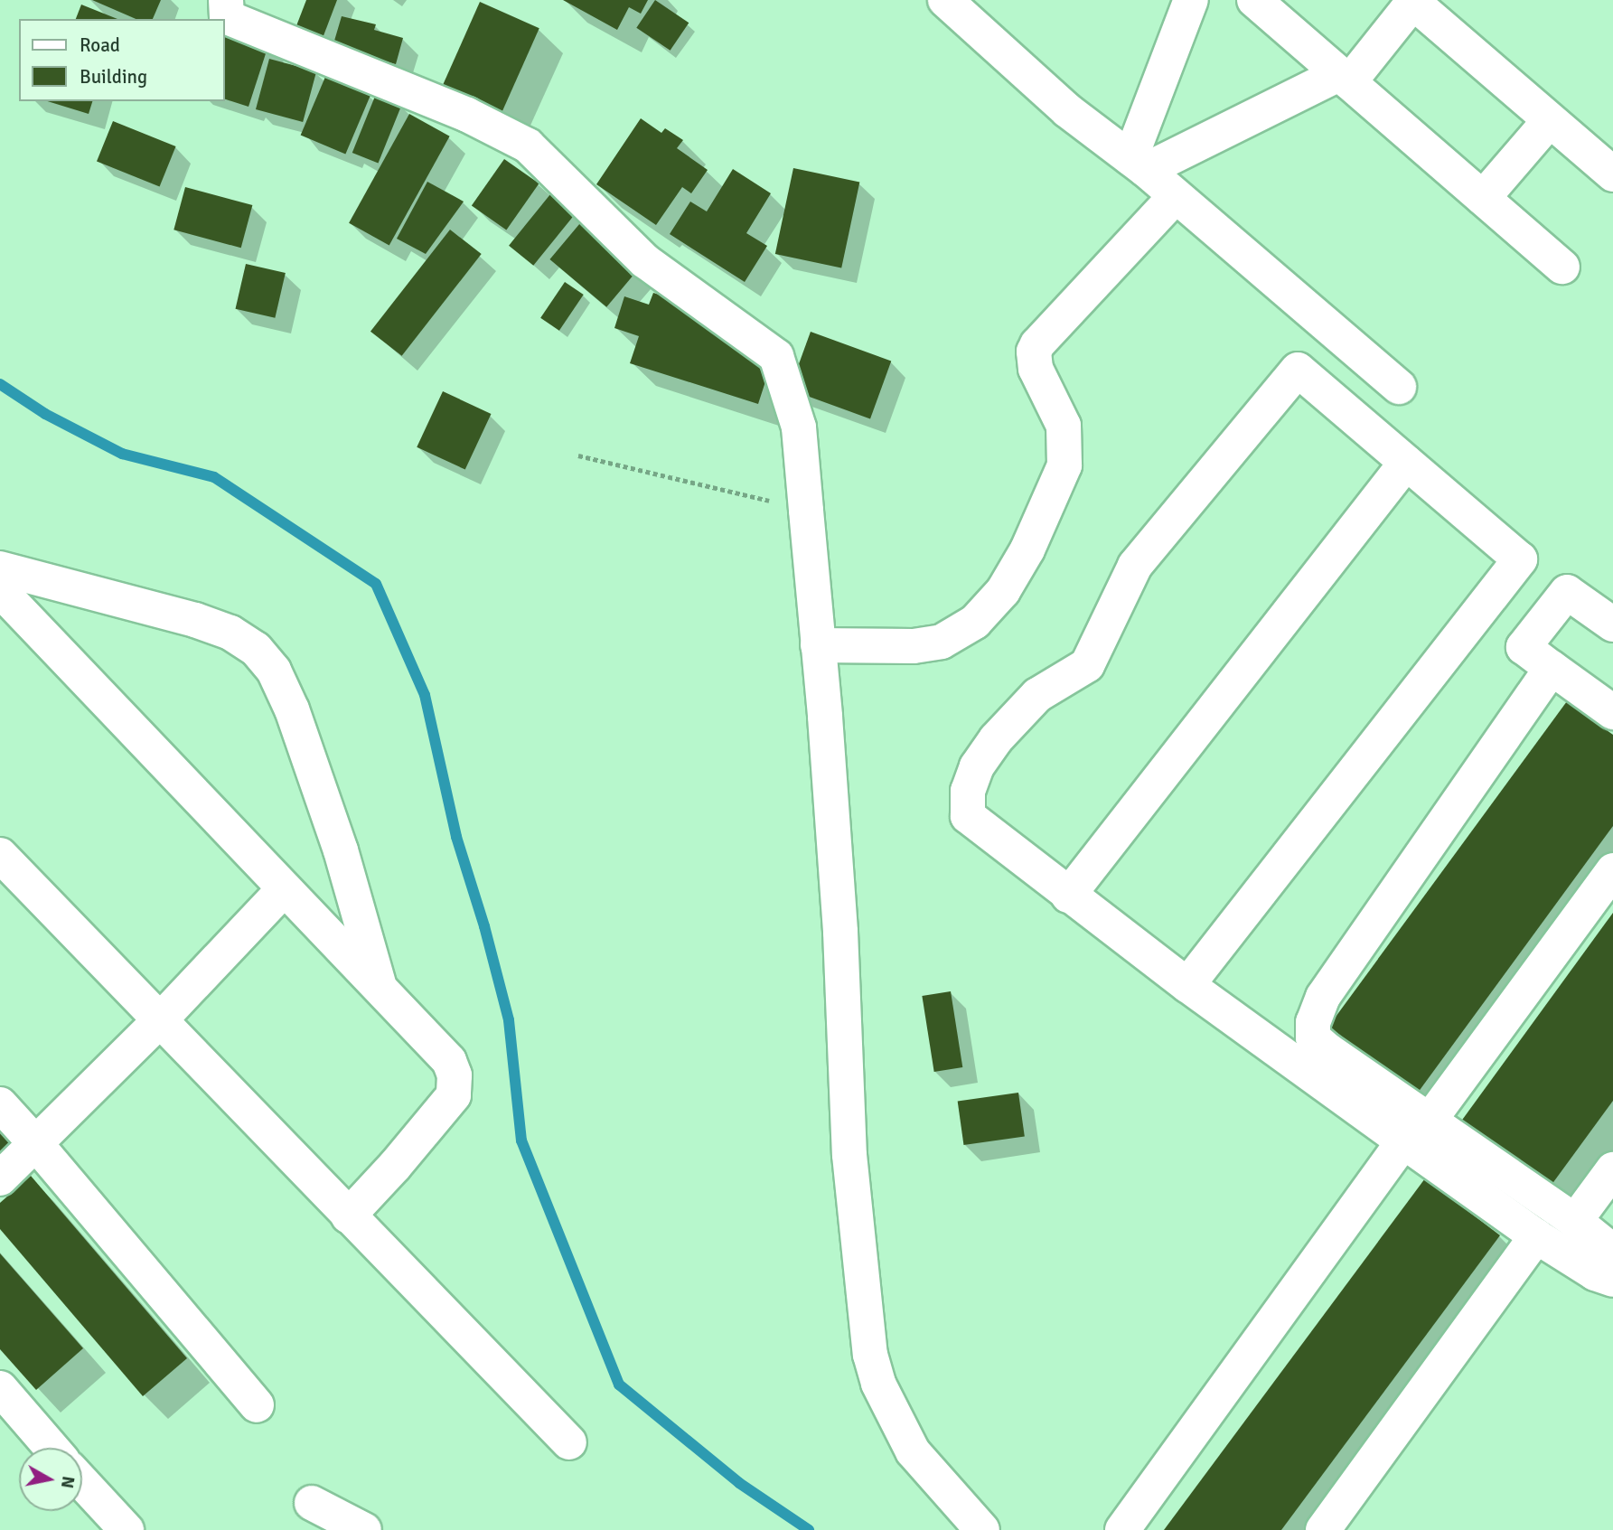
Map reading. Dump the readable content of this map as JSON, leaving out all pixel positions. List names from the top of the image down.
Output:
{
  "legend": ["Road", "Building"],
  "north": "right"
}
